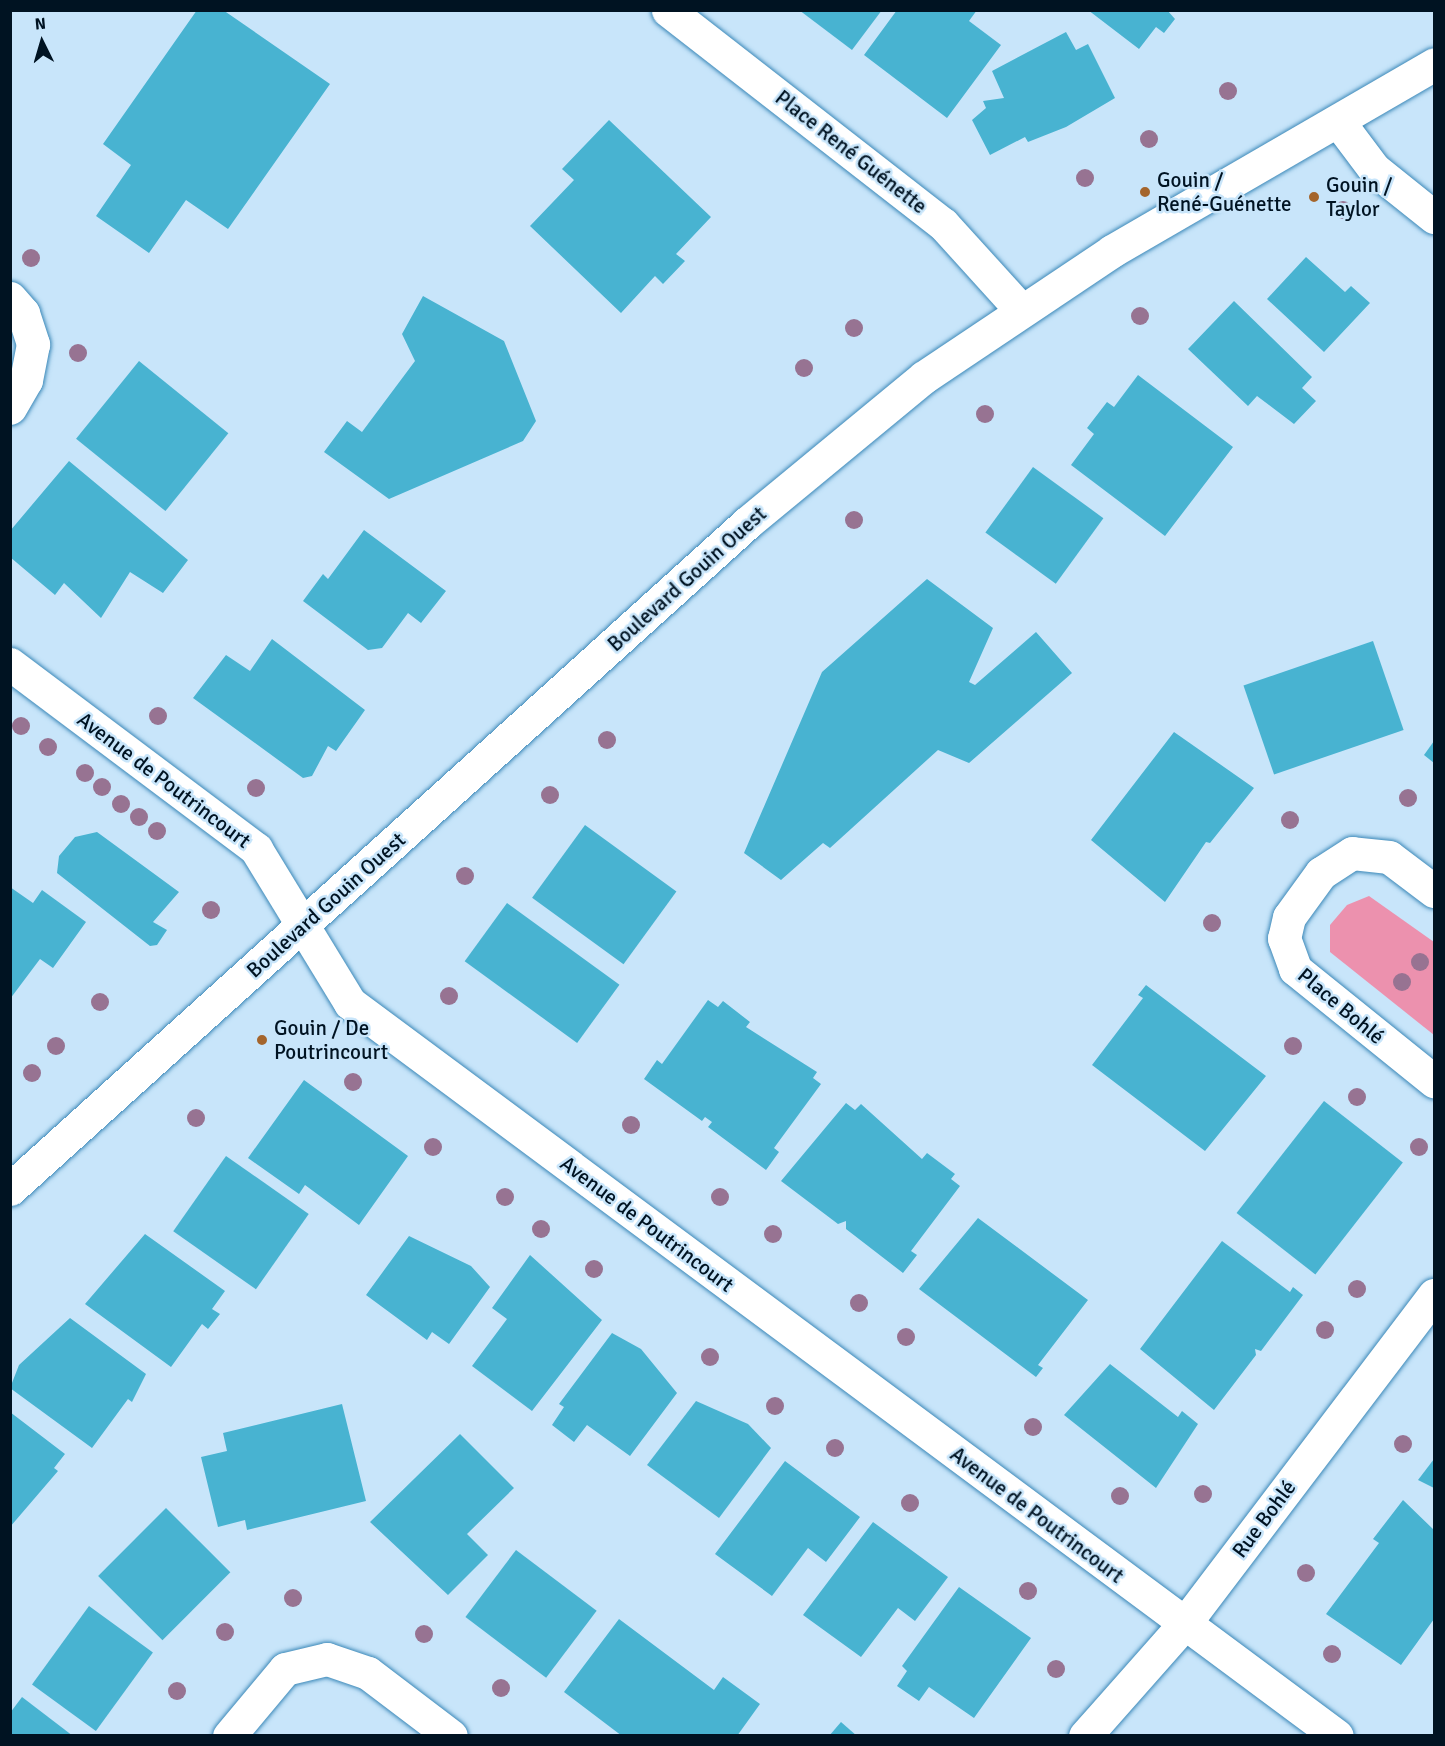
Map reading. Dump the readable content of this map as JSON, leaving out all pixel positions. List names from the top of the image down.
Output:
{
  "streets": {
    "street": [
      "Place René Guénette",
      "Boulevard Gouin Ouest",
      "Avenue de Poutrincourt",
      "Place Bohlé",
      "Rue Bohlé"
    ]
  },
  "crossings": [
    ["Place René Guénette", "Boulevard Gouin Ouest"],
    ["Boulevard Gouin Ouest", "Avenue de Poutrincourt"],
    ["Avenue de Poutrincourt", "Rue Bohlé"]
  ],
  "places": ["Gouin / René-Guénette", "Gouin / Taylor", "Gouin / De Poutrincourt"],
  "north": "top"
}
